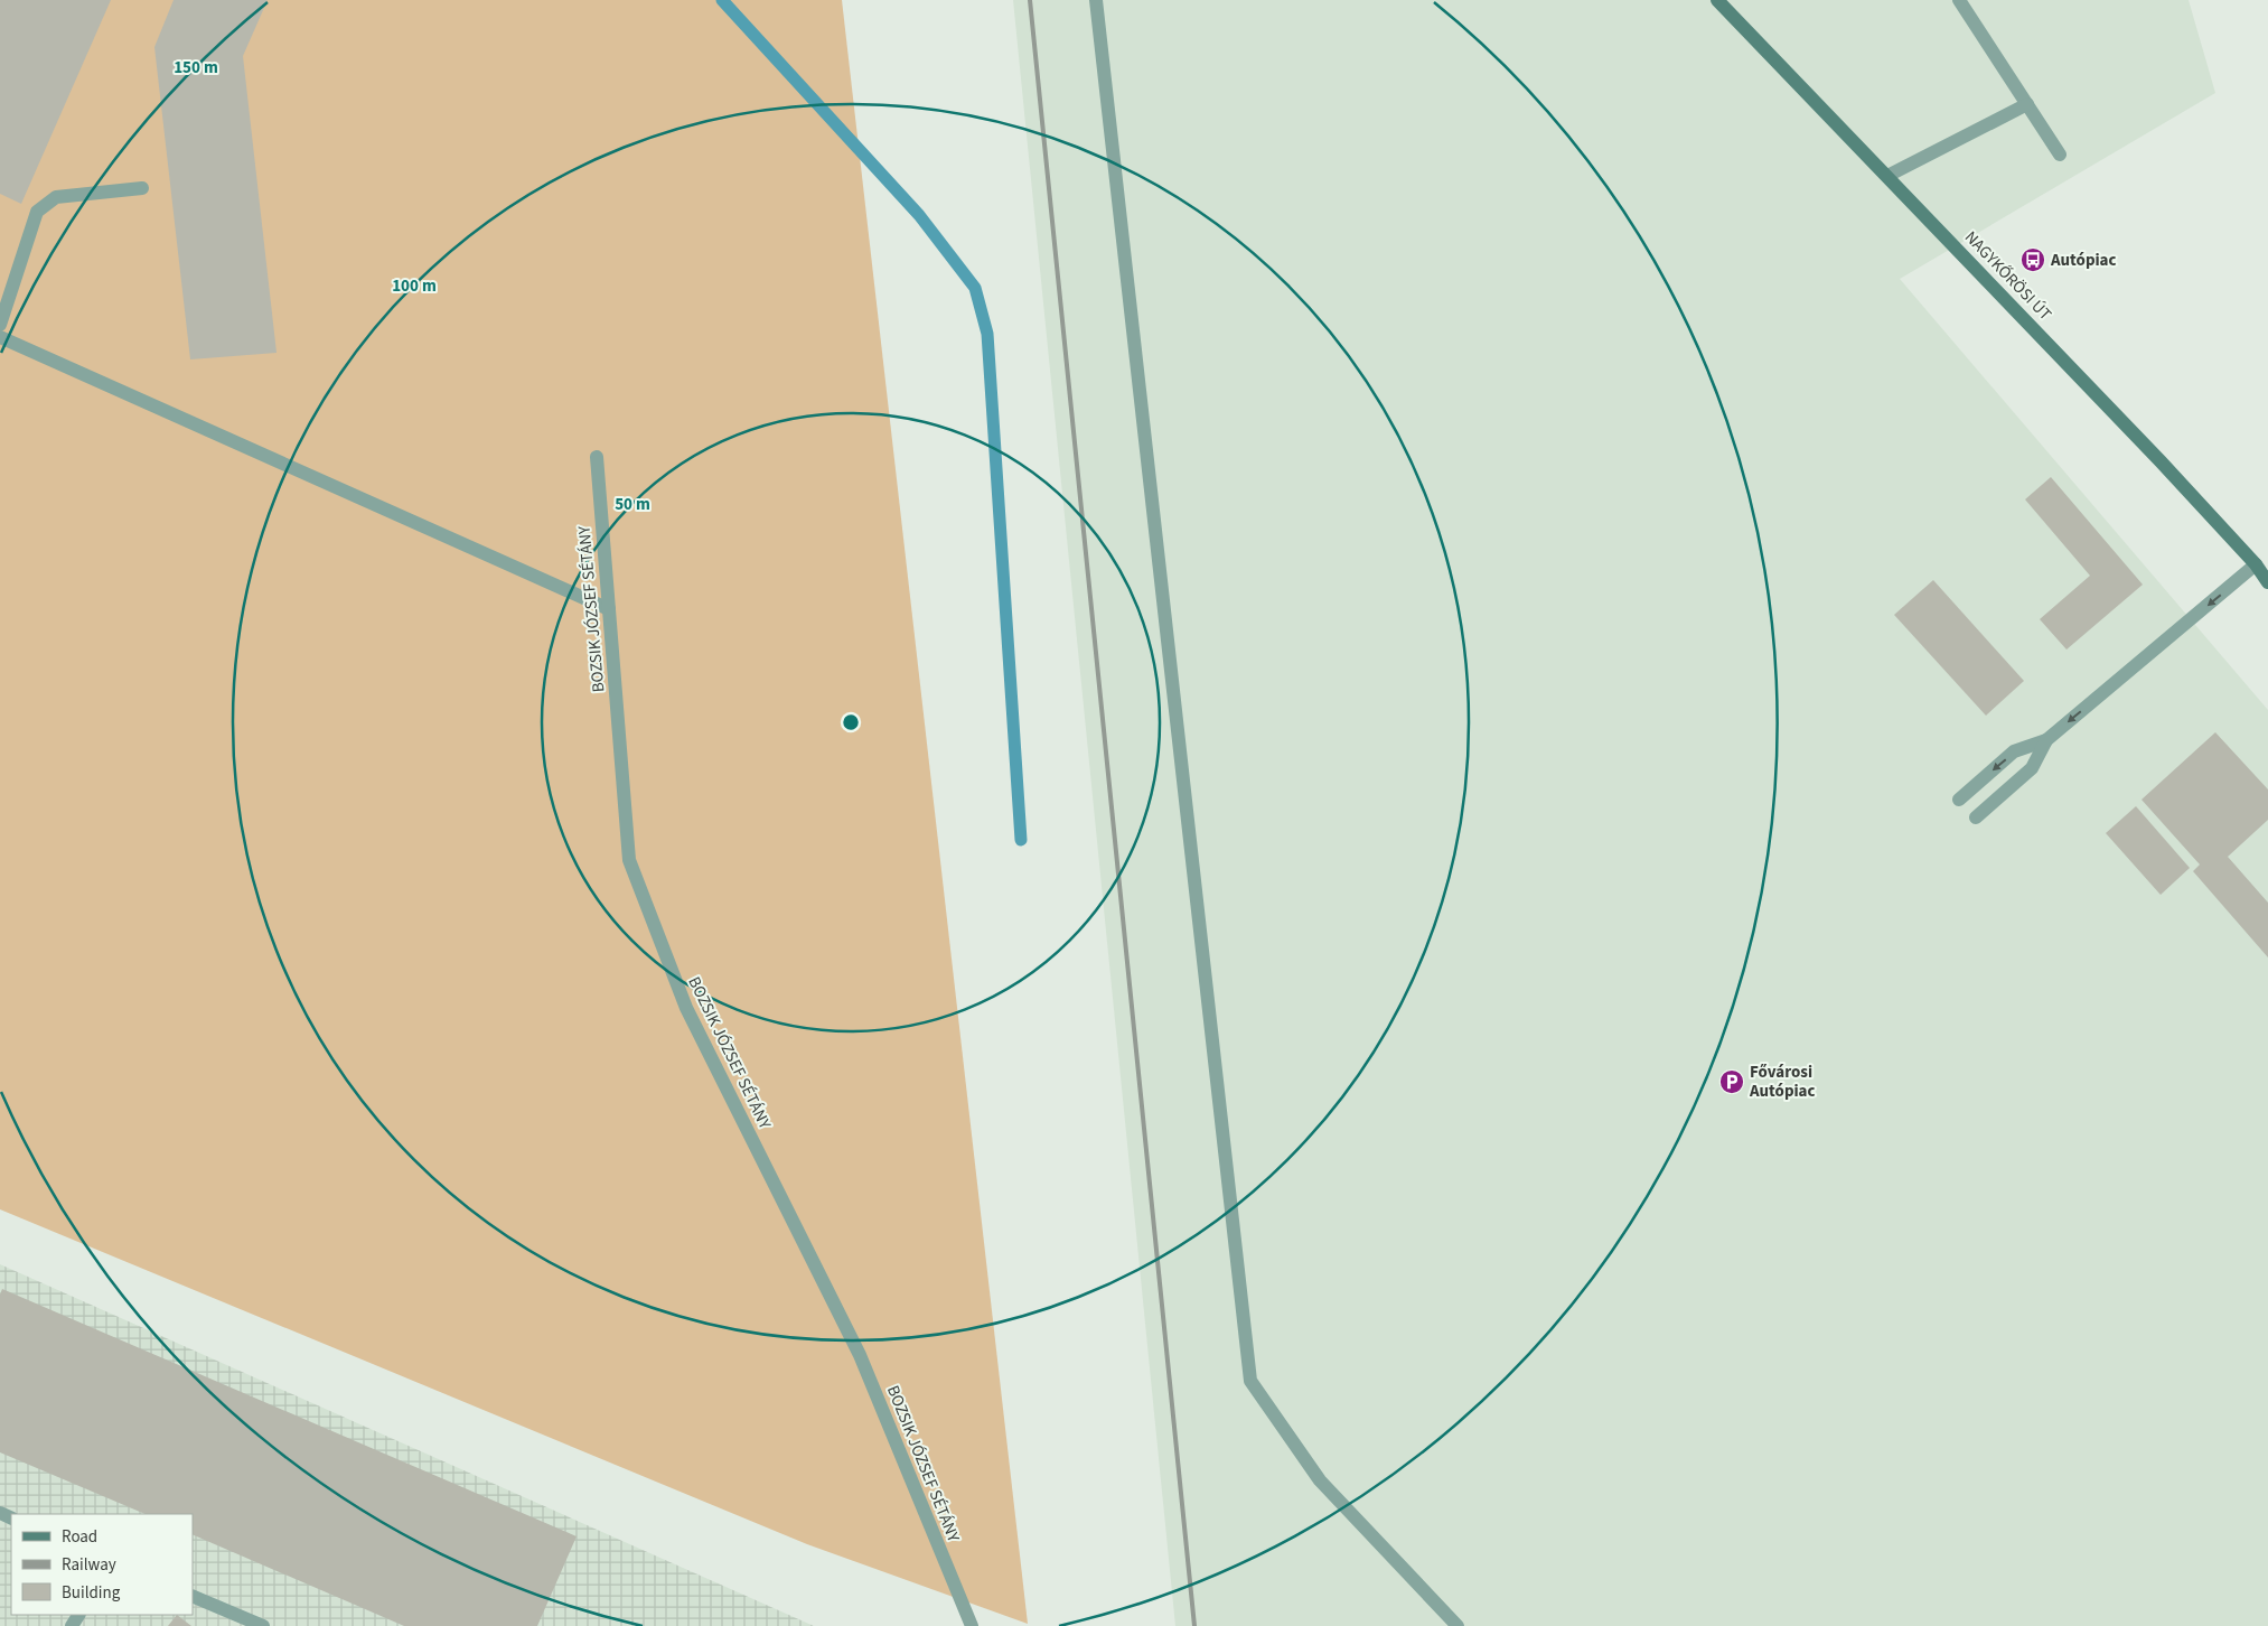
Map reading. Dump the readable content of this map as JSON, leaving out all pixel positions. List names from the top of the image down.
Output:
{
  "streets": {
    "main road": ["NAGYKŐRÖSI ÚT"],
    "lane": ["BOZSIK JÓZSEF SÉTÁNY"]
  },
  "places": {
    "bus stop": ["Autópiac"],
    "parking": ["Fővárosi Autópiac"]
  },
  "legend": ["Road", "Railway", "Building"],
  "rings": ["150 m", "100 m", "50 m"]
}
